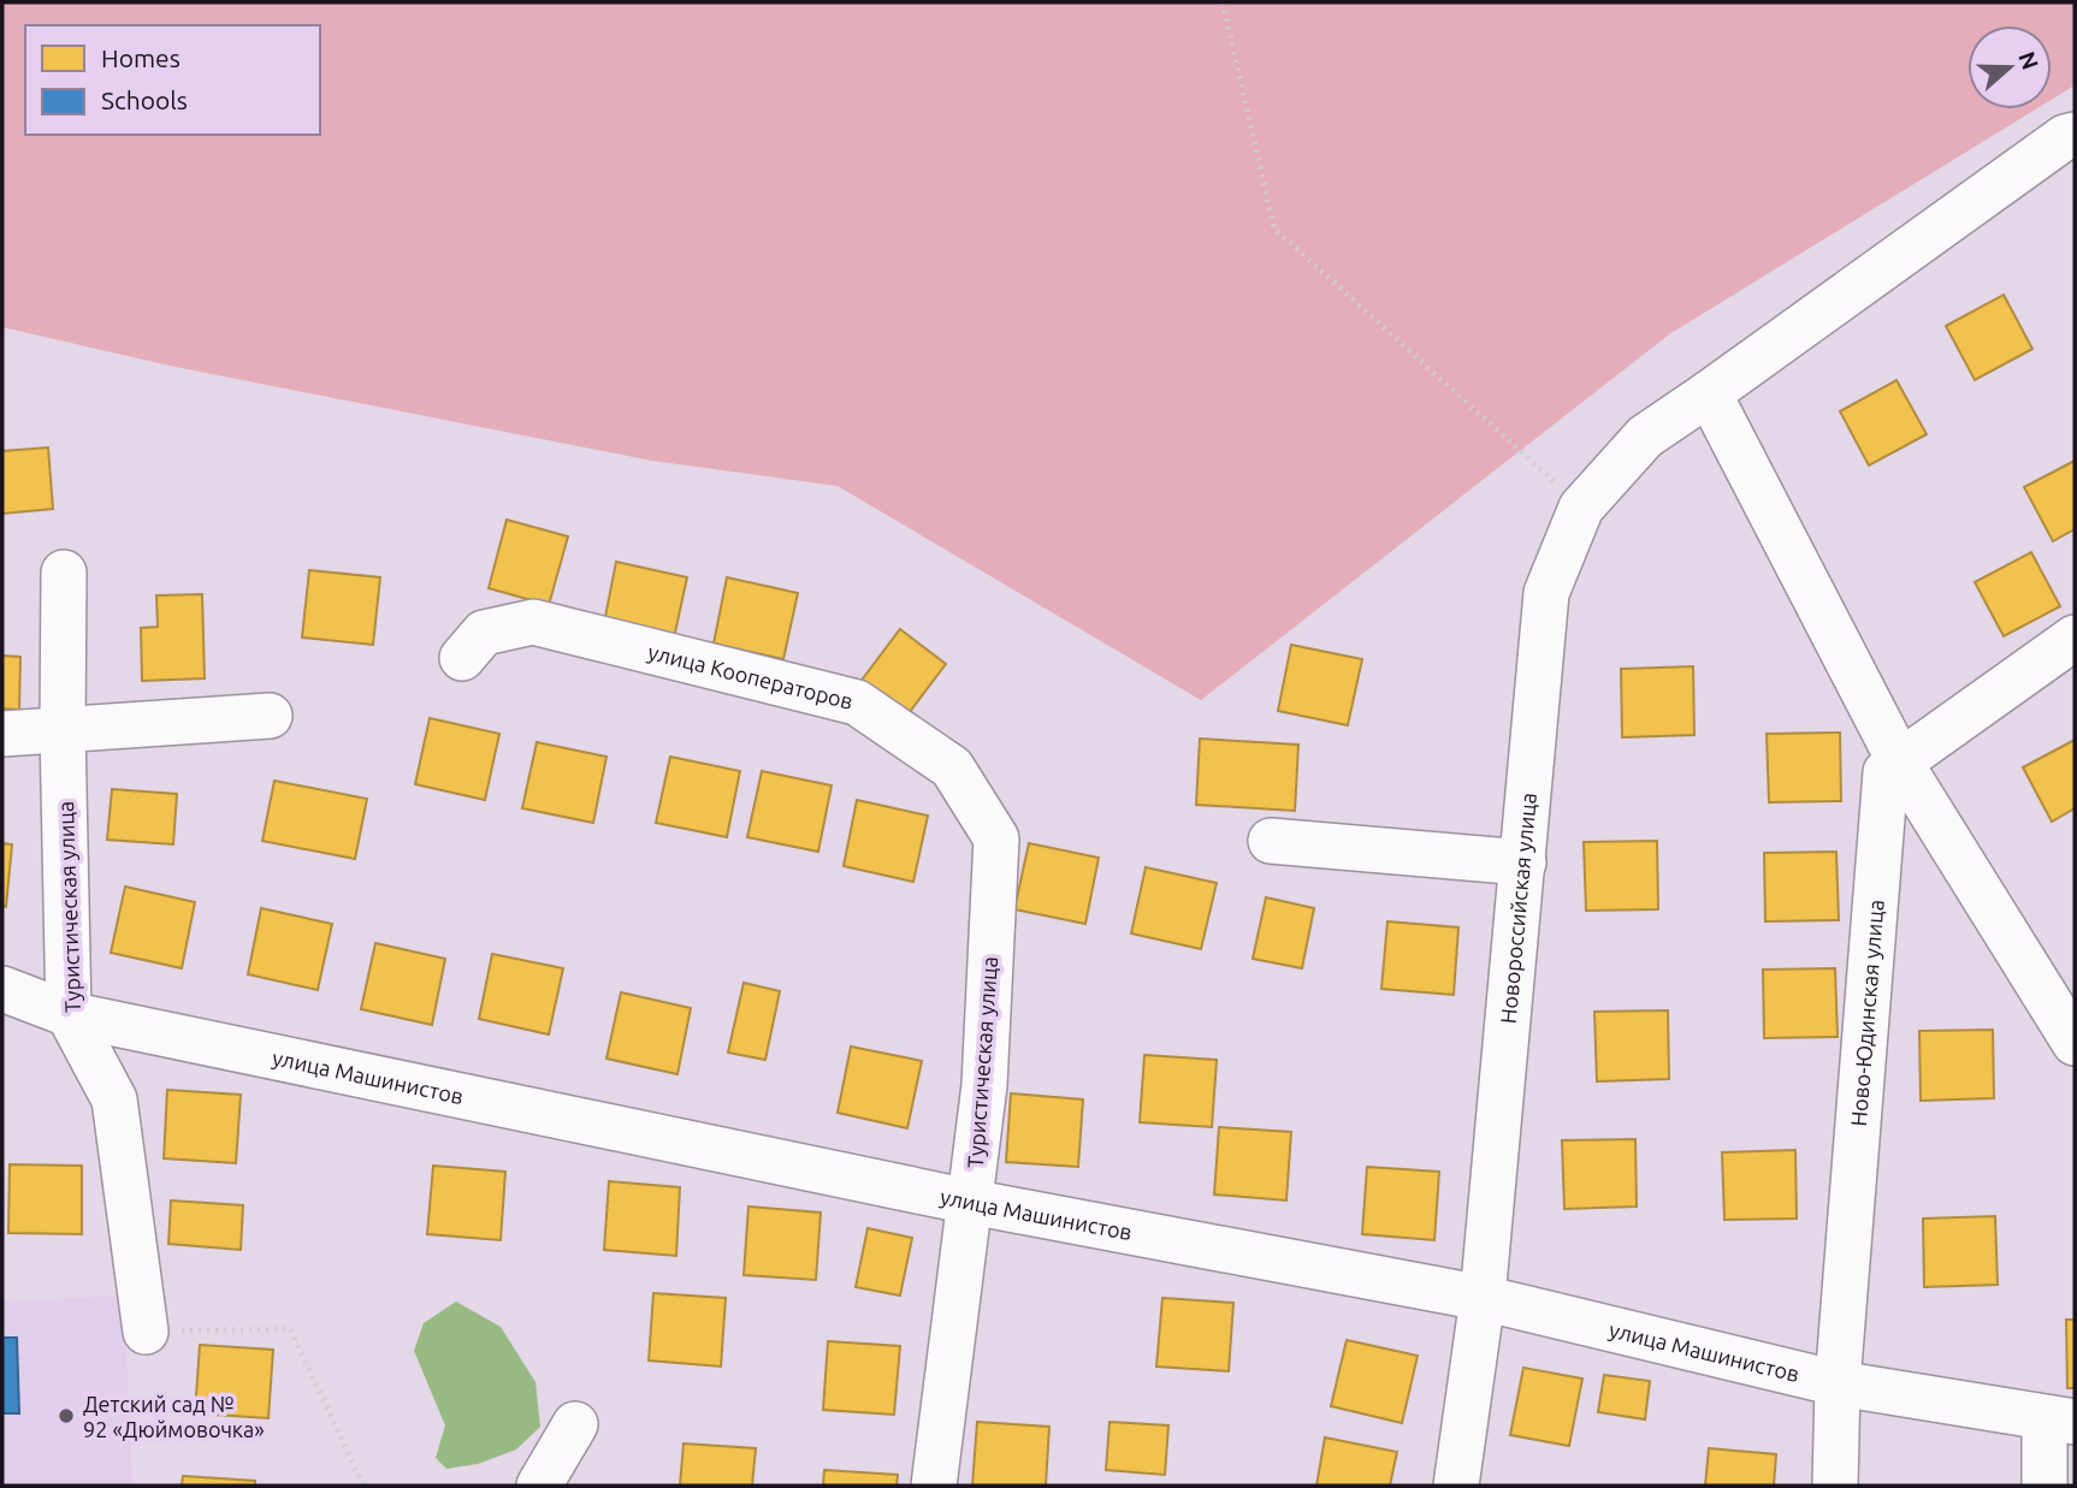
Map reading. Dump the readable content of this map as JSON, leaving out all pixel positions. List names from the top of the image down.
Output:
{
  "streets": {
    "street": [
      "улица Кооператоров",
      "Туристическая улица",
      "Новороссийская улица",
      "Ново-Юдинская улица",
      "улица Машинистов"
    ]
  },
  "crossings": [
    ["улица Кооператоров", "Туристическая улица"],
    ["Туристическая улица", "улица Машинистов"],
    ["Новороссийская улица", "улица Машинистов"],
    ["Ново-Юдинская улица", "улица Машинистов"]
  ],
  "places": ["Детский сад № 92 «Дюймовочка»"],
  "legend": ["Homes", "Schools"],
  "north": "right"
}
